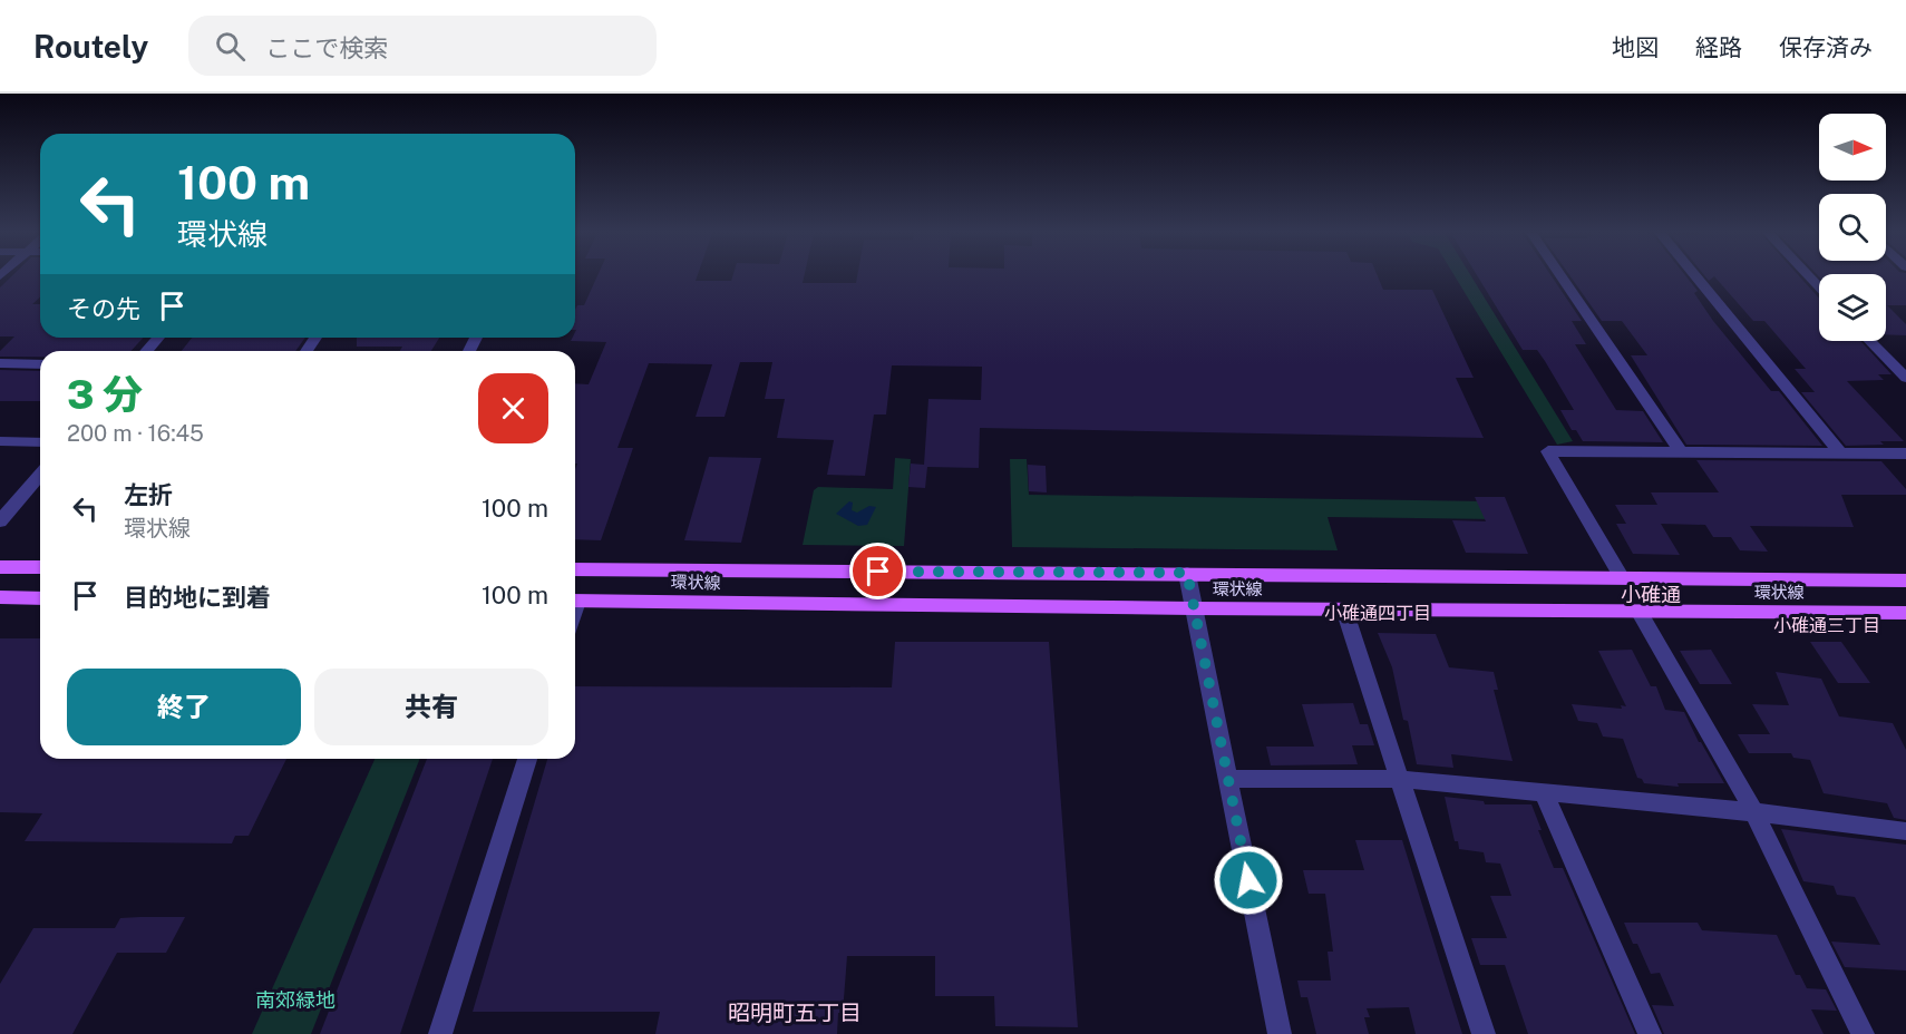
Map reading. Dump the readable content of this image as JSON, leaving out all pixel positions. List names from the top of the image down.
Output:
{
  "streets": {
    "main road": ["環状線"]
  },
  "districts": [
    "小碓通",
    "小碓通四丁目",
    "小碓通三丁目",
    "昭明町五丁目"
  ],
  "parks": ["南郊緑地"],
  "north": "right",
  "page": {
    "header": "Routely",
    "search": "ここで検索",
    "nav": ["地図", "経路", "保存済み"],
    "turn": ["100 m", "環状線"],
    "then": "その先",
    "heading": ["3 分", "200 m · 16:45"],
    "list": [
      {
        "name": "左折",
        "note": "環状線",
        "value": "100 m"
      },
      {
        "name": "目的地に到着",
        "value": "100 m"
      }
    ],
    "buttons": ["終了", "共有"]
  }
}
